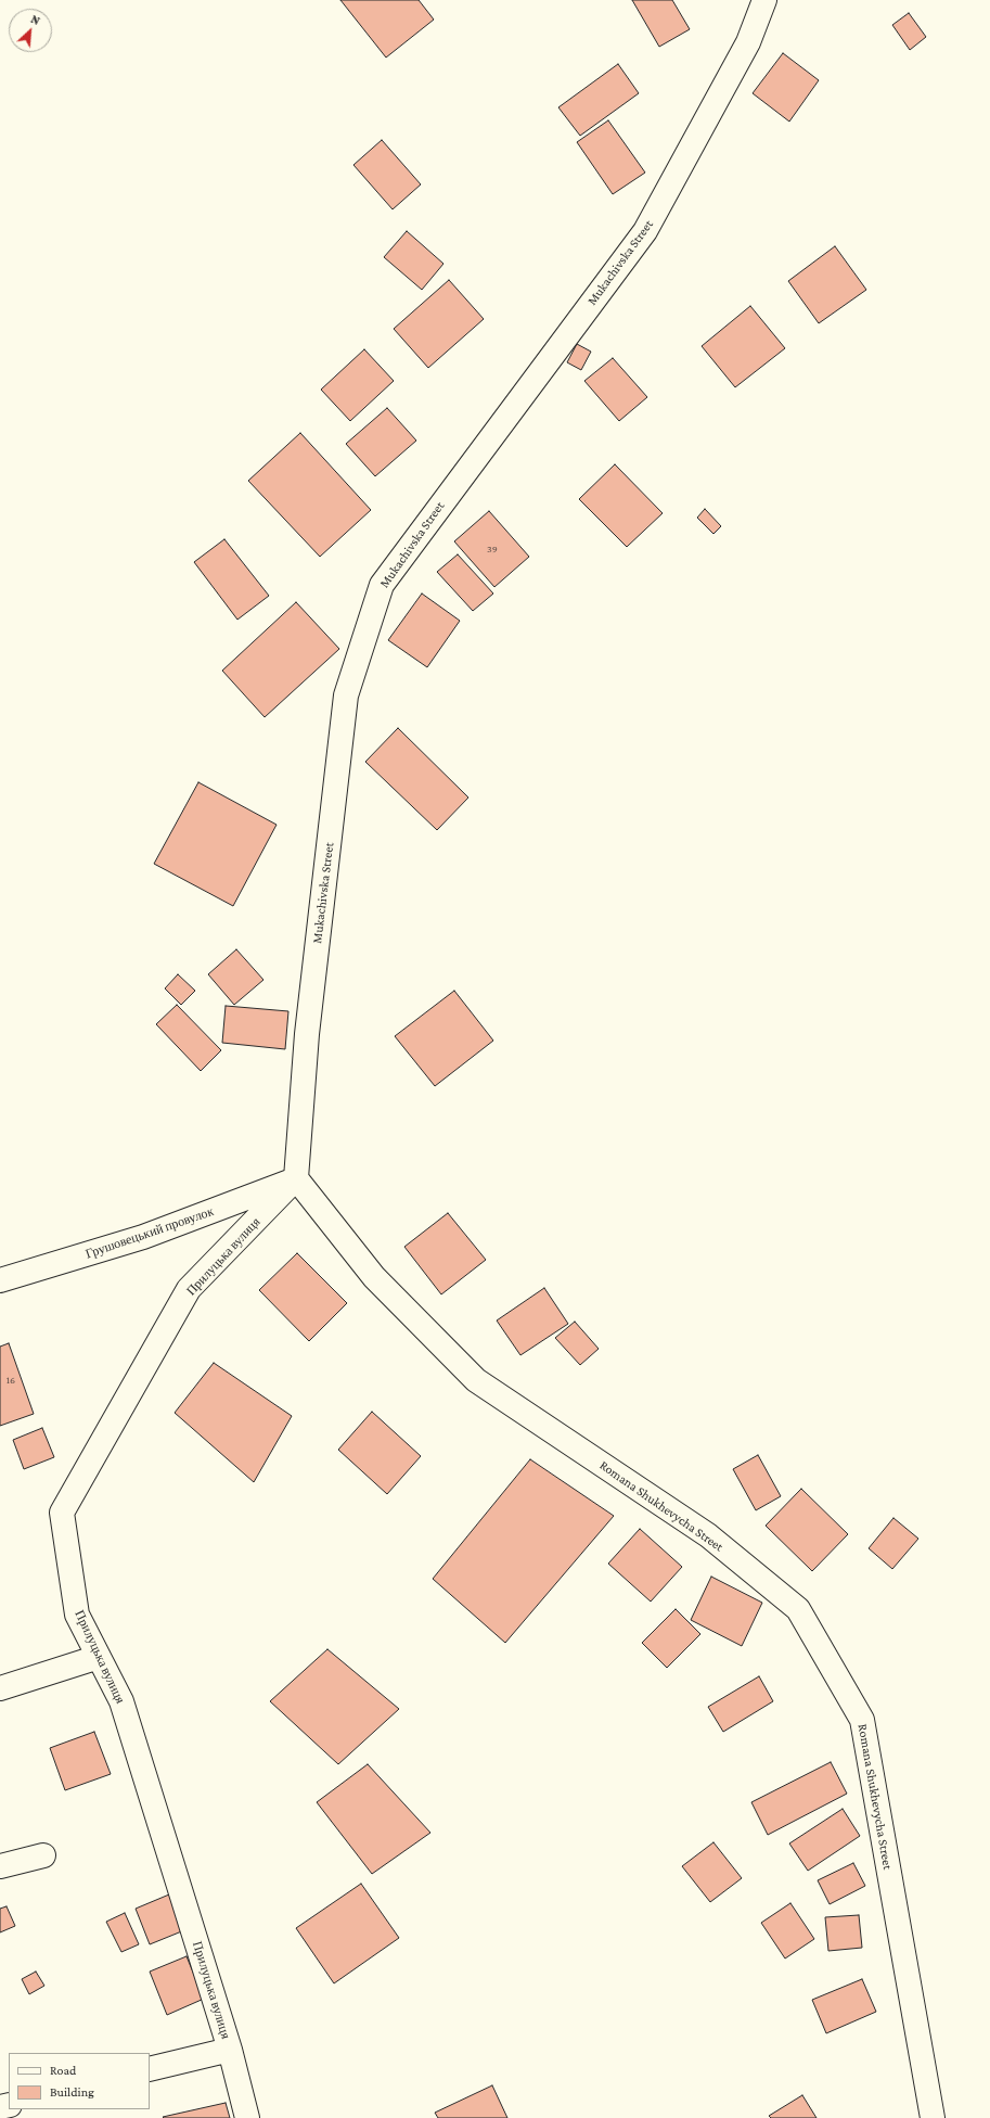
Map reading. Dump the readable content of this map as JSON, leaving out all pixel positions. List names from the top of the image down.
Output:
{
  "streets": {
    "street": [
      "Mukachivska Street",
      "Грушовецький провулок",
      "Прилуцька вулиця",
      "Romana Shukhevycha Street"
    ]
  },
  "crossings": [
    ["Mukachivska Street", "Грушовецький провулок"],
    ["Mukachivska Street", "Прилуцька вулиця"],
    ["Mukachivska Street", "Romana Shukhevycha Street"],
    ["Грушовецький провулок", "Прилуцька вулиця"],
    ["Грушовецький провулок", "Romana Shukhevycha Street"],
    ["Прилуцька вулиця", "Romana Shukhevycha Street"]
  ],
  "house_numbers": ["39", "16"],
  "legend": ["Road", "Building"],
  "north": "top right"
}
